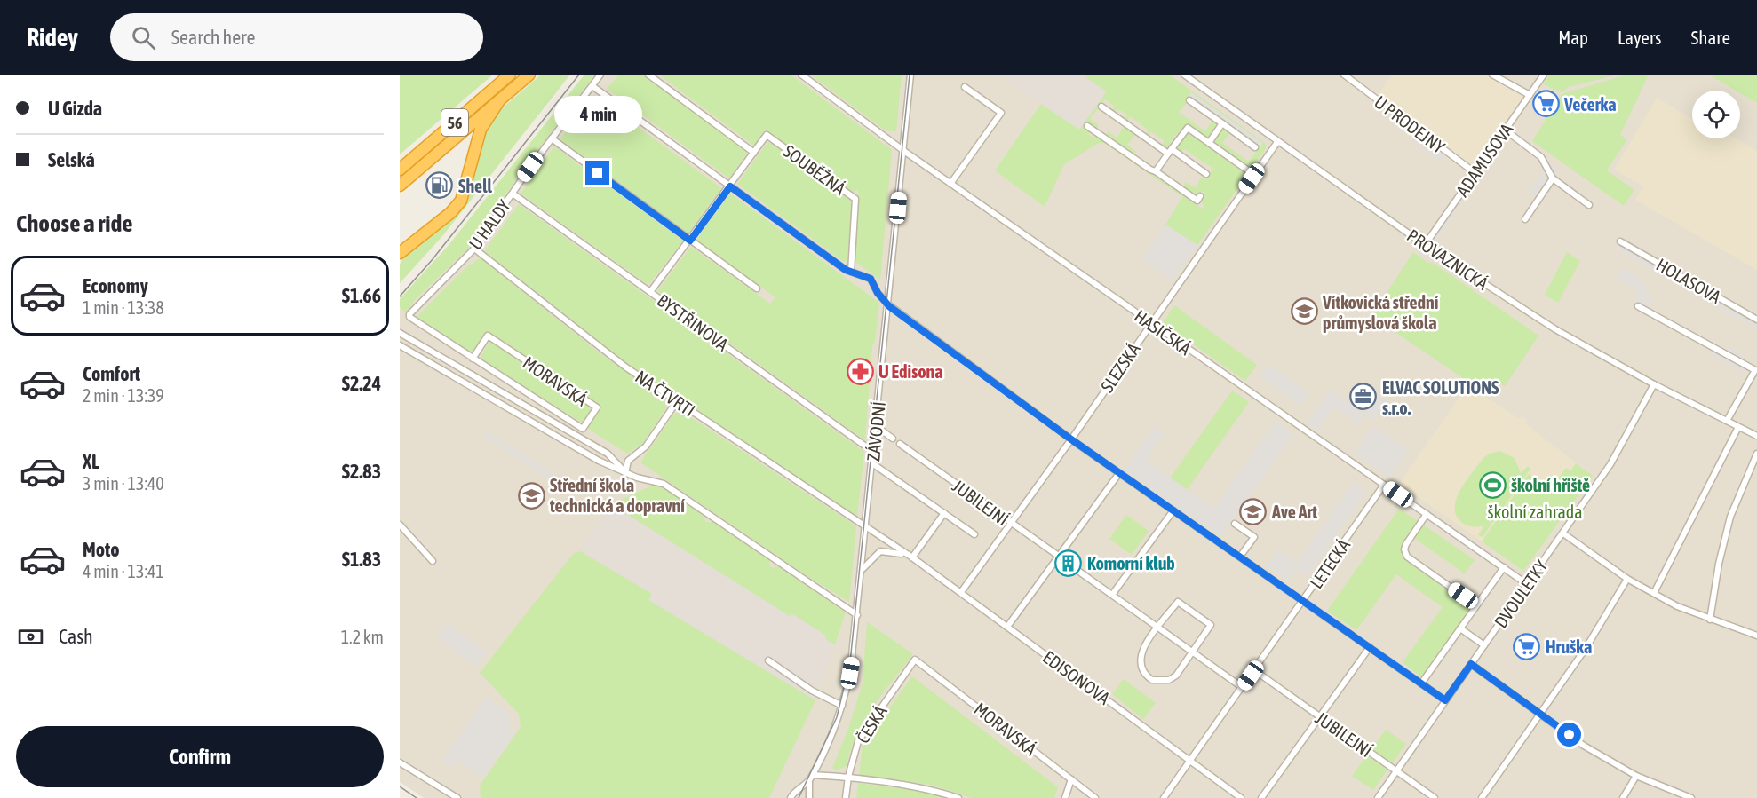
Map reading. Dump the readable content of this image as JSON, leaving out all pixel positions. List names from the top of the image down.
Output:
{
  "streets": {
    "highway": ["56"],
    "street": [
      "U PRODEJNY",
      "ADAMUSOVA",
      "SOUBĚŽNÁ",
      "U HALDY",
      "PROVAZNICKÁ",
      "HOLASOVA",
      "BYSTŘINOVA",
      "HASIČSKÁ",
      "SLEZSKÁ",
      "MORAVSKÁ",
      "NA ČTVRTI",
      "ZÁVODNÍ",
      "JUBILEJNÍ",
      "LETECKÁ",
      "DVOULETKY",
      "EDISONOVA",
      "ČESKÁ"
    ]
  },
  "crossings": [
    ["U PRODEJNY", "ADAMUSOVA"],
    ["ADAMUSOVA", "PROVAZNICKÁ"],
    ["U HALDY", "BYSTŘINOVA"],
    ["U HALDY", "MORAVSKÁ"],
    ["U HALDY", "NA ČTVRTI"],
    ["PROVAZNICKÁ", "SLEZSKÁ"],
    ["PROVAZNICKÁ", "DVOULETKY"],
    ["BYSTŘINOVA", "ZÁVODNÍ"],
    ["HASIČSKÁ", "SLEZSKÁ"],
    ["HASIČSKÁ", "ZÁVODNÍ"],
    ["HASIČSKÁ", "LETECKÁ"],
    ["HASIČSKÁ", "DVOULETKY"],
    ["SLEZSKÁ", "JUBILEJNÍ"],
    ["SLEZSKÁ", "EDISONOVA"],
    ["MORAVSKÁ", "ČESKÁ"],
    ["NA ČTVRTI", "ZÁVODNÍ"],
    ["NA ČTVRTI", "EDISONOVA"],
    ["ZÁVODNÍ", "EDISONOVA"],
    ["JUBILEJNÍ", "LETECKÁ"],
    ["JUBILEJNÍ", "DVOULETKY"],
    ["LETECKÁ", "EDISONOVA"]
  ],
  "parks": ["školní zahrada"],
  "places": {
    "supermarket": ["Večerka", "Hruška"],
    "fuel station": ["Shell"],
    "school or university": ["Vítkovická střední průmyslová škola", "Střední škola technická a dopravní", "Ave Art"],
    "pharmacy": ["U Edisona"],
    "office": ["ELVAC SOLUTIONS s.r.o."],
    "sports": ["školní hřiště"],
    "building": ["Komorní klub"]
  },
  "page": {
    "header": "Ridey",
    "search": "Search here",
    "nav": ["Map", "Layers", "Share"],
    "banner": ["U Gizda", "Selská"],
    "bubble": "4 min",
    "heading": "Choose a ride",
    "list": [
      {
        "name": "Economy",
        "note": "1 min · 13:38",
        "value": "$1.66"
      },
      {
        "name": "Comfort",
        "note": "2 min · 13:39",
        "value": "$2.24"
      },
      {
        "name": "XL",
        "note": "3 min · 13:40",
        "value": "$2.83"
      },
      {
        "name": "Moto",
        "note": "4 min · 13:41",
        "value": "$1.83"
      }
    ],
    "pay": ["Cash", "1.2 km"],
    "buttons": "Confirm"
  }
}
